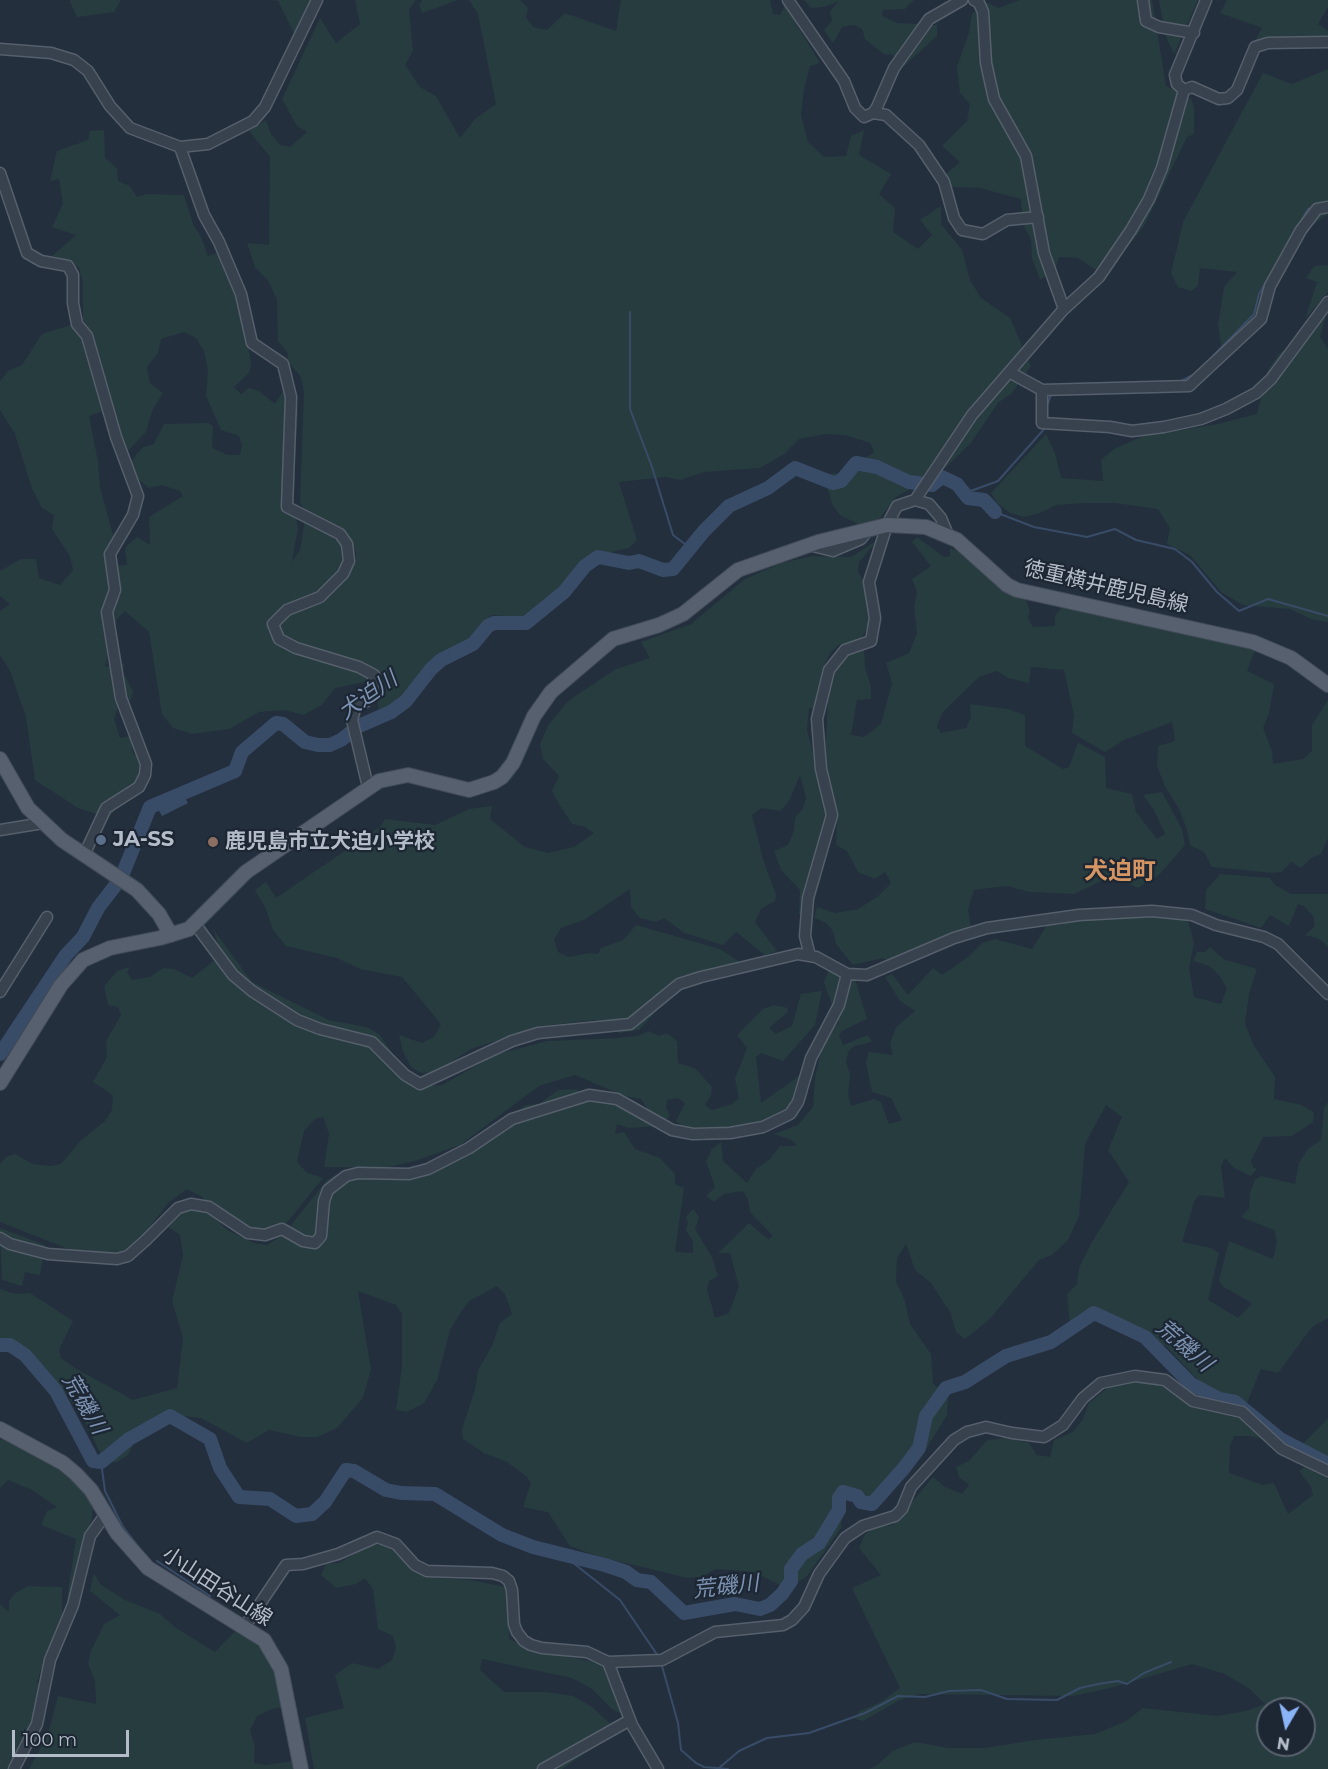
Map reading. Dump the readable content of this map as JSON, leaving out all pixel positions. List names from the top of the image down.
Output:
{
  "streets": {
    "main road": ["徳重横井鹿児島線", "小山田谷山線"]
  },
  "districts": ["犬迫町"],
  "water": ["犬迫川", "荒磯川"],
  "places": ["JA-SS", "鹿児島市立犬迫小学校"],
  "scale_bar": "100 m",
  "north": "bottom"
}
